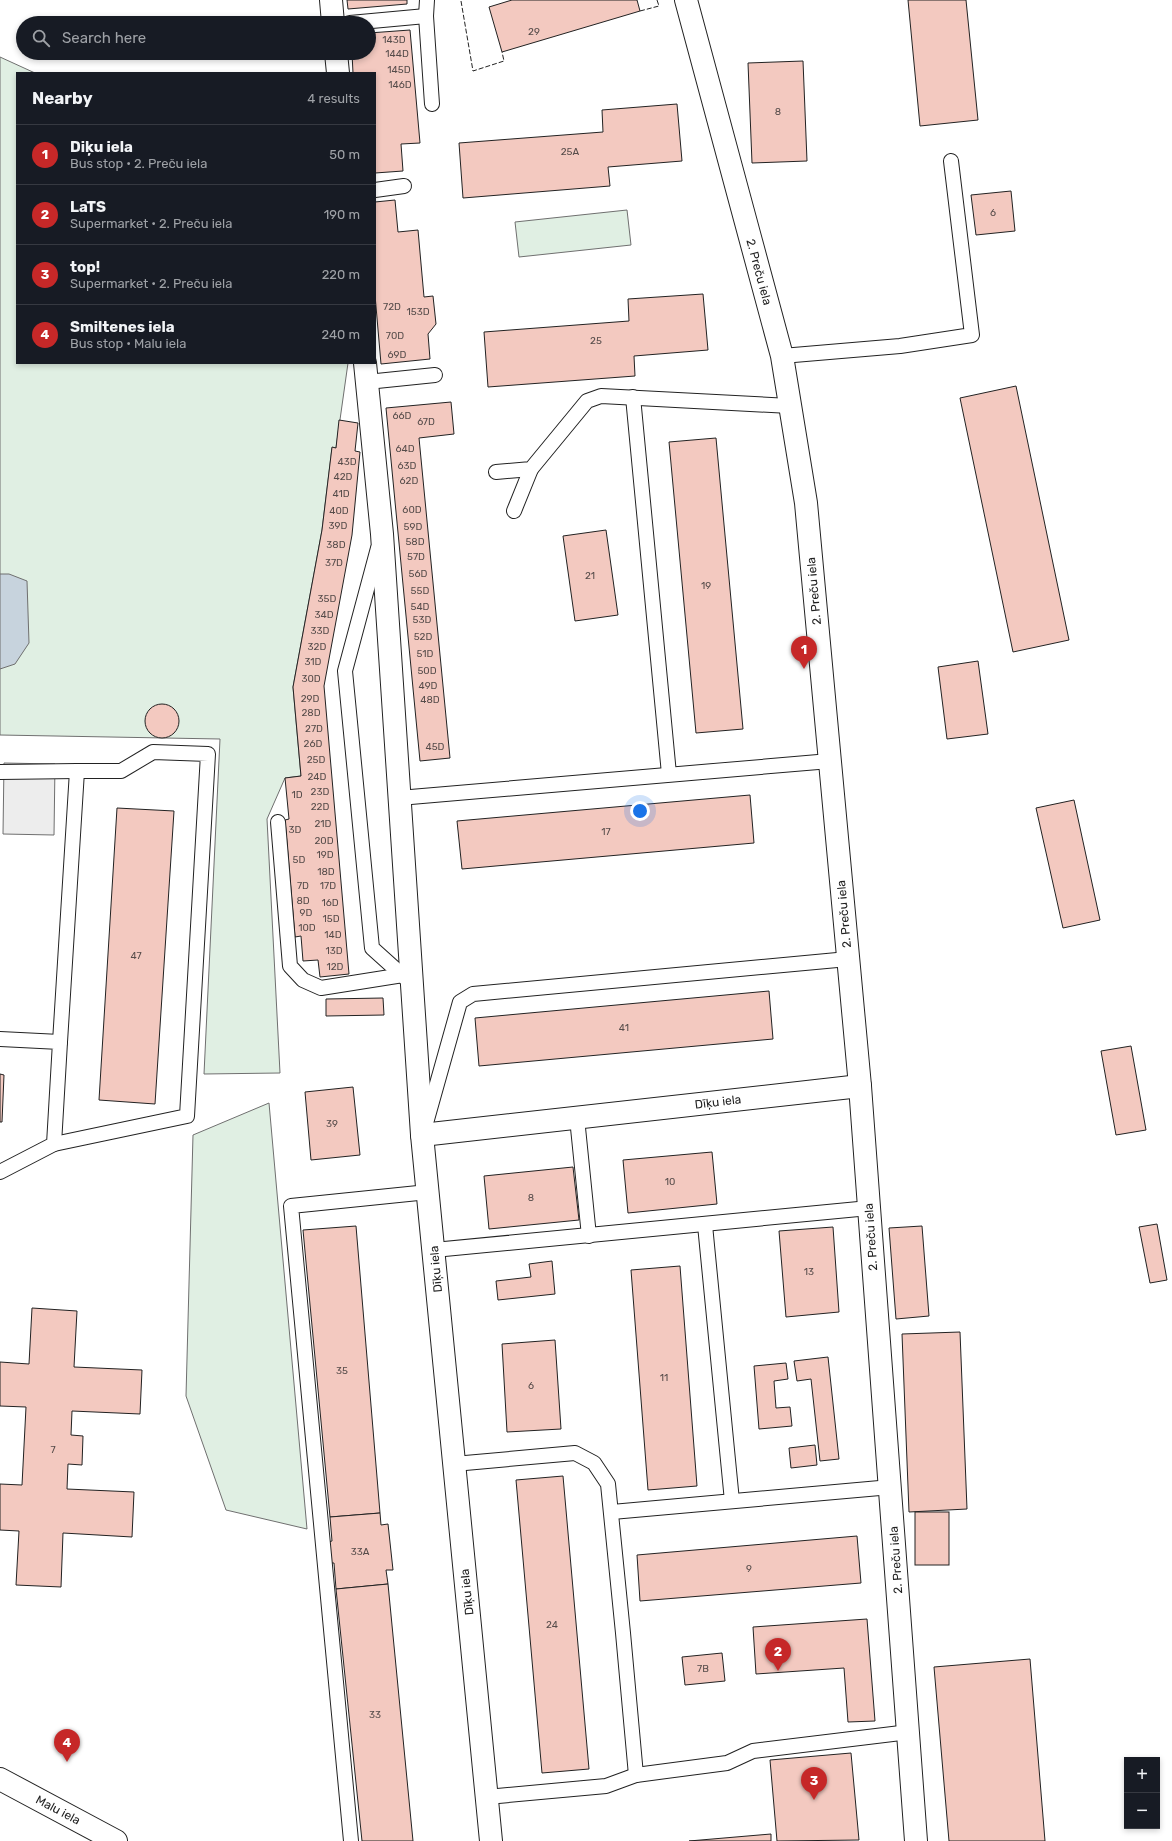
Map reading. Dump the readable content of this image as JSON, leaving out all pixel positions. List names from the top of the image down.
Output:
{
  "streets": {
    "street": ["2. Preču iela", "Dīķu iela", "Malu iela"]
  },
  "crossings": [
    ["2. Preču iela", "Dīķu iela"]
  ],
  "house_numbers": [
    "29",
    "143D",
    "144D",
    "145D",
    "146D",
    "8",
    "25A",
    "6",
    "72D",
    "153D",
    "70D",
    "25",
    "69D",
    "66D",
    "67D",
    "64D",
    "43D",
    "63D",
    "42D",
    "62D",
    "41D",
    "60D",
    "40D",
    "39D",
    "59D",
    "58D",
    "38D",
    "57D",
    "37D",
    "56D",
    "21",
    "19",
    "55D",
    "35D",
    "54D",
    "34D",
    "53D",
    "33D",
    "52D",
    "32D",
    "51D",
    "31D",
    "50D",
    "30D",
    "49D",
    "29D",
    "48D",
    "28D",
    "27D",
    "26D",
    "45D",
    "25D",
    "24D",
    "23D",
    "1D",
    "22D",
    "21D",
    "3D",
    "17",
    "20D",
    "19D",
    "5D",
    "18D",
    "7D",
    "17D",
    "8D",
    "16D",
    "9D",
    "15D",
    "10D",
    "14D",
    "13D",
    "47",
    "12D",
    "41",
    "39",
    "10",
    "8",
    "13",
    "35",
    "11",
    "6",
    "7",
    "33A",
    "9",
    "24",
    "7B",
    "33"
  ],
  "page": {
    "search": "Search here",
    "heading": ["Nearby", "4 results"],
    "list": [
      {
        "mark": "1",
        "name": "Diķu iela",
        "note": "Bus stop · 2. Preču iela",
        "value": "50 m"
      },
      {
        "mark": "2",
        "name": "LaTS",
        "note": "Supermarket · 2. Preču iela",
        "value": "190 m"
      },
      {
        "mark": "3",
        "name": "top!",
        "note": "Supermarket · 2. Preču iela",
        "value": "220 m"
      },
      {
        "mark": "4",
        "name": "Smiltenes iela",
        "note": "Bus stop · Malu iela",
        "value": "240 m"
      }
    ],
    "pins": [
      "1",
      "2",
      "4",
      "3"
    ],
    "map_buttons": ["+", "−"]
  }
}
